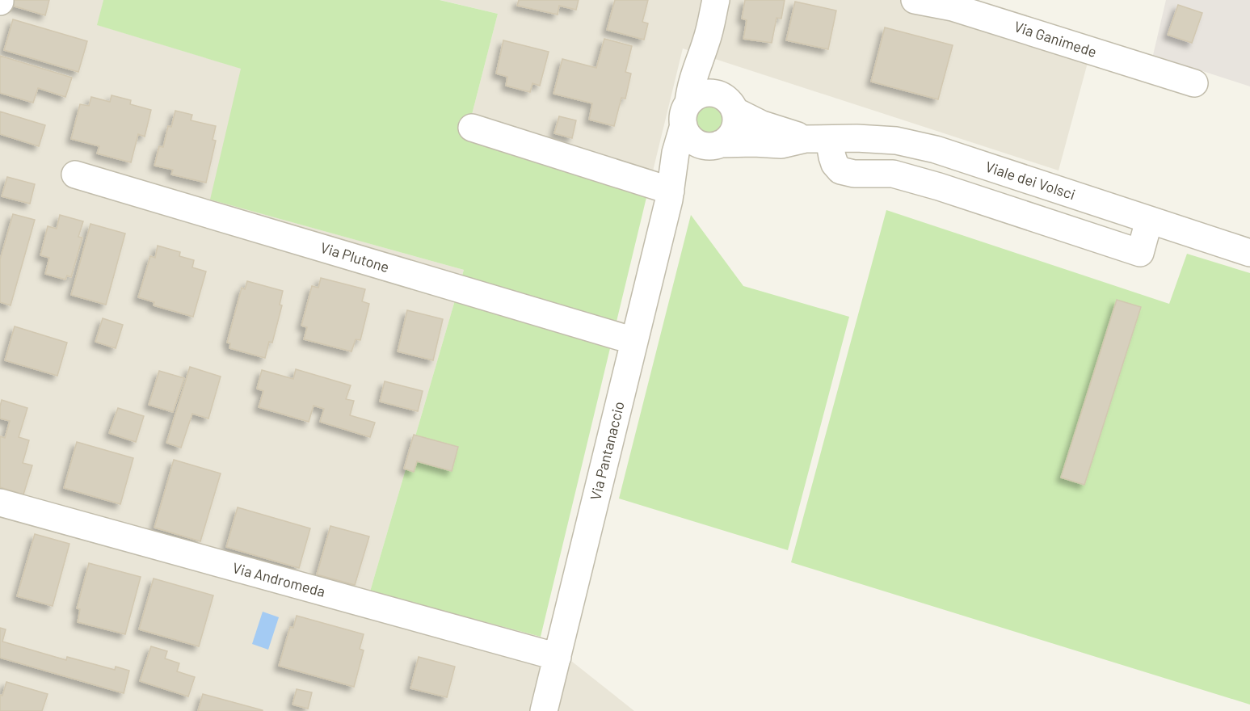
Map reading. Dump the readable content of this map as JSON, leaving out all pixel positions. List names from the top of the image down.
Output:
{
  "streets": {
    "street": [
      "Via Ganimede",
      "Viale dei Volsci",
      "Via Plutone",
      "Via Pantanaccio",
      "Via Andromeda"
    ]
  },
  "crossings": [
    ["Viale dei Volsci", "Via Pantanaccio"],
    ["Via Plutone", "Via Pantanaccio"],
    ["Via Pantanaccio", "Via Andromeda"]
  ]
}
